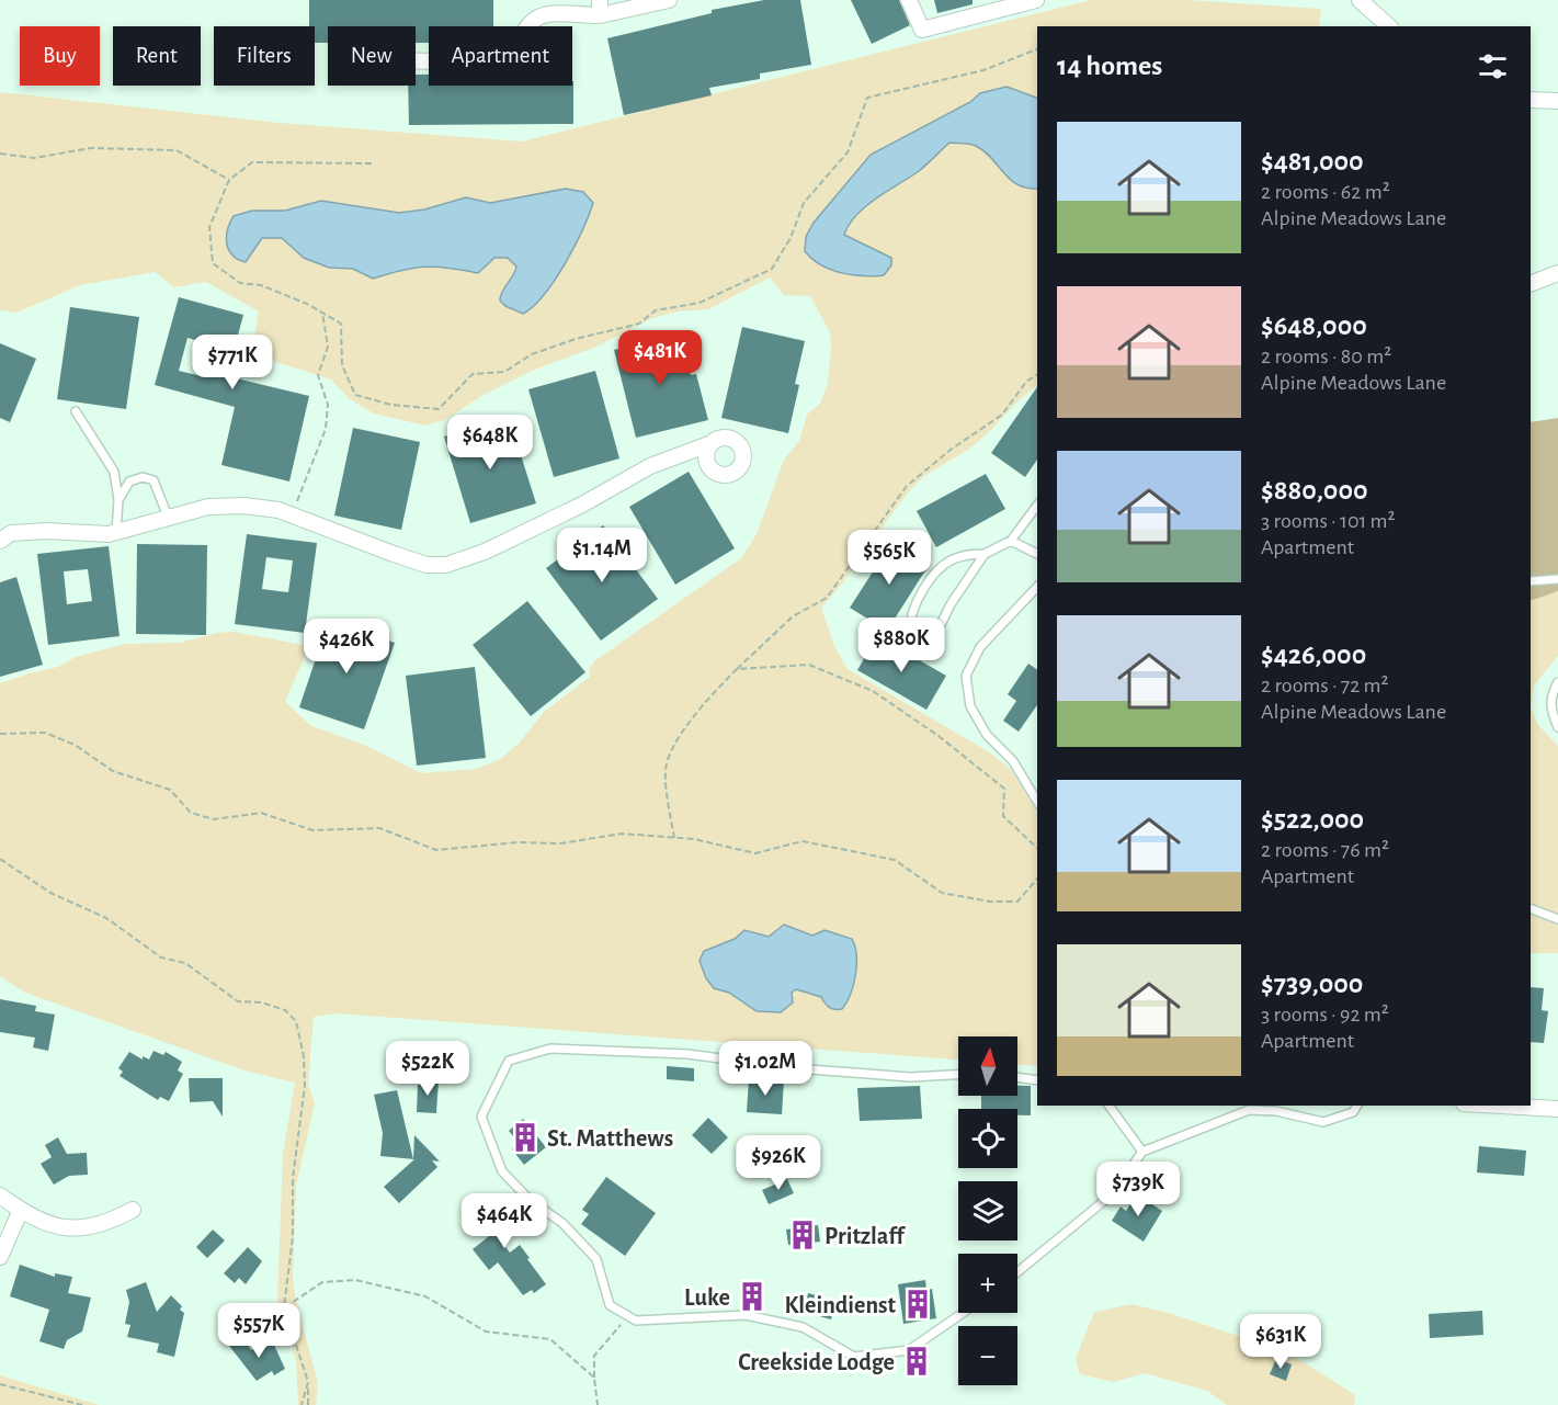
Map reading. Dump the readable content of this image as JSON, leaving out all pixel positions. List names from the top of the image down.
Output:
{
  "places": {
    "building": [
      "St. Matthews",
      "Pritzlaff",
      "Luke",
      "Kleindienst",
      "Creekside Lodge"
    ]
  },
  "north": "top",
  "page": {
    "chip": [
      "Buy",
      "Rent",
      "Filters",
      "New",
      "Apartment"
    ],
    "heading": "14 homes",
    "list": [
      {
        "name": "$481,000",
        "note": "2 rooms · 62 m² · Alpine Meadows Lane"
      },
      {
        "name": "$648,000",
        "note": "2 rooms · 80 m² · Alpine Meadows Lane"
      },
      {
        "name": "$880,000",
        "note": "3 rooms · 101 m² · Apartment"
      },
      {
        "name": "$426,000",
        "note": "2 rooms · 72 m² · Alpine Meadows Lane"
      },
      {
        "name": "$522,000",
        "note": "2 rooms · 76 m² · Apartment"
      },
      {
        "name": "$739,000",
        "note": "3 rooms · 92 m² · Apartment"
      }
    ],
    "price": [
      "$481K",
      "$771K",
      "$648K",
      "$1.14M",
      "$565K",
      "$880K",
      "$426K",
      "$522K",
      "$1.02M",
      "$926K",
      "$739K",
      "$464K",
      "$557K",
      "$631K"
    ],
    "map_buttons": ["+", "−"]
  }
}
